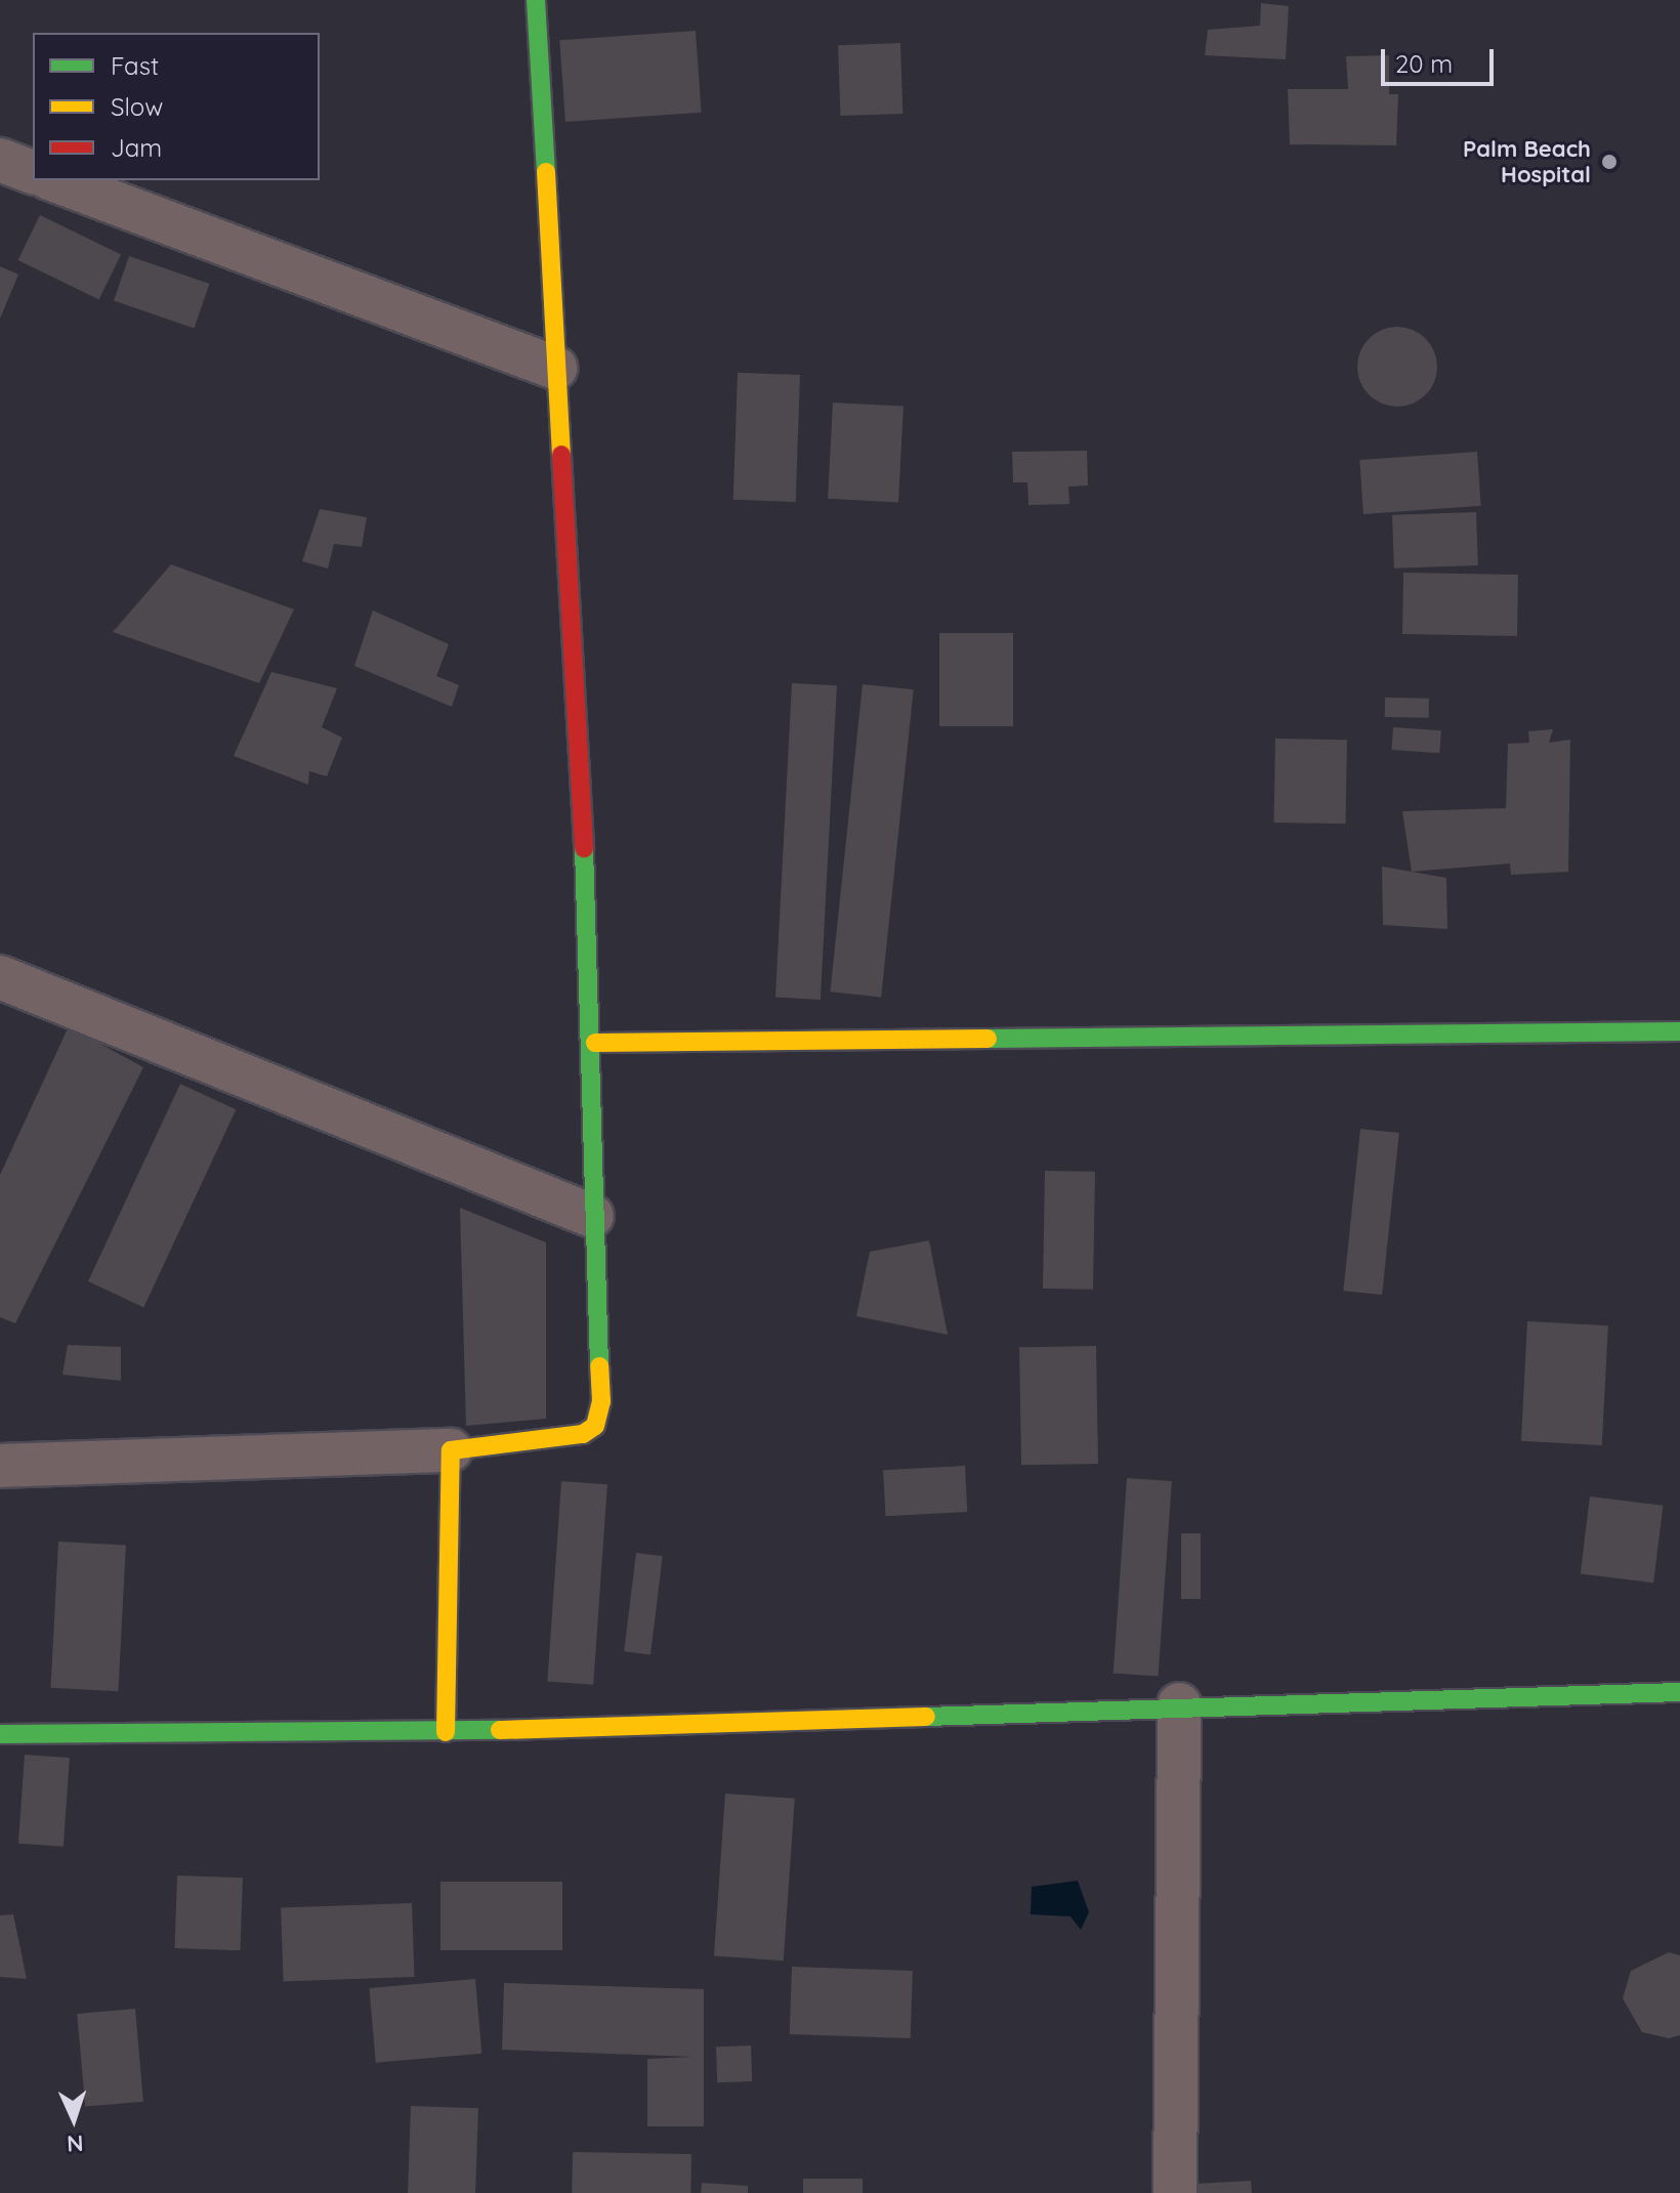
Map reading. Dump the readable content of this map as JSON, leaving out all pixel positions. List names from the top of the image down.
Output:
{
  "places": ["Palm Beach Hospital"],
  "legend": ["Fast", "Slow", "Jam"],
  "scale_bar": "20 m",
  "north": "bottom"
}
